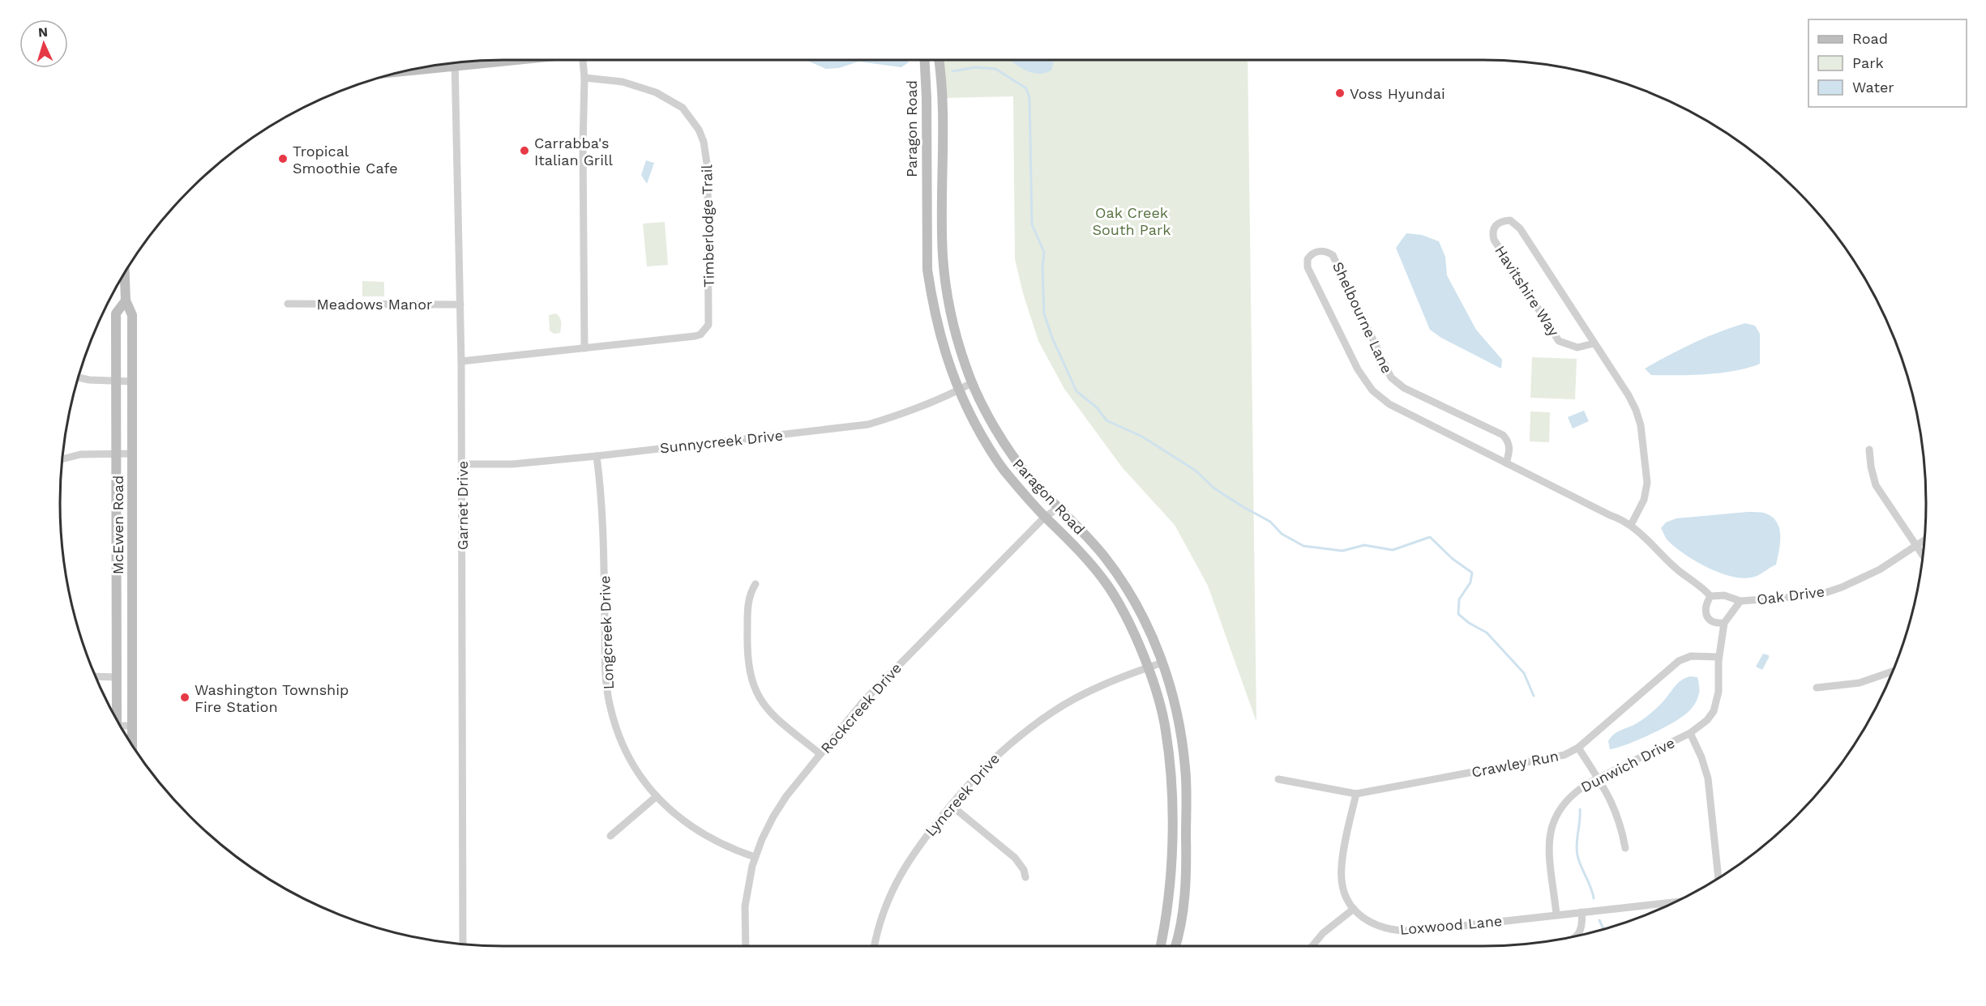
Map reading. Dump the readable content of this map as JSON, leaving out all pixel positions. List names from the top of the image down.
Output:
{
  "streets": {
    "street": [
      "Paragon Road",
      "Timberlodge Trail",
      "Havitshire Way",
      "Meadows Manor",
      "Shelbourne Lane",
      "Sunnycreek Drive",
      "Garnet Drive",
      "McEwen Road",
      "Oak Drive",
      "Longcreek Drive",
      "Rockcreek Drive",
      "Crawley Run",
      "Dunwich Drive",
      "Lyncreek Drive",
      "Loxwood Lane"
    ]
  },
  "crossings": [
    ["Paragon Road", "Sunnycreek Drive"],
    ["Paragon Road", "Rockcreek Drive"],
    ["Paragon Road", "Lyncreek Drive"],
    ["Timberlodge Trail", "Garnet Drive"],
    ["Havitshire Way", "Shelbourne Lane"],
    ["Meadows Manor", "Garnet Drive"],
    ["Shelbourne Lane", "Oak Drive"],
    ["Sunnycreek Drive", "Garnet Drive"],
    ["Sunnycreek Drive", "Longcreek Drive"],
    ["Oak Drive", "Dunwich Drive"],
    ["Longcreek Drive", "Rockcreek Drive"],
    ["Crawley Run", "Dunwich Drive"],
    ["Crawley Run", "Loxwood Lane"],
    ["Dunwich Drive", "Loxwood Lane"]
  ],
  "parks": ["Oak Creek South Park"],
  "places": [
    "Voss Hyundai",
    "Carrabba's Italian Grill",
    "Tropical Smoothie Cafe",
    "Washington Township Fire Station"
  ],
  "legend": ["Road", "Park", "Water"],
  "north": "top"
}
